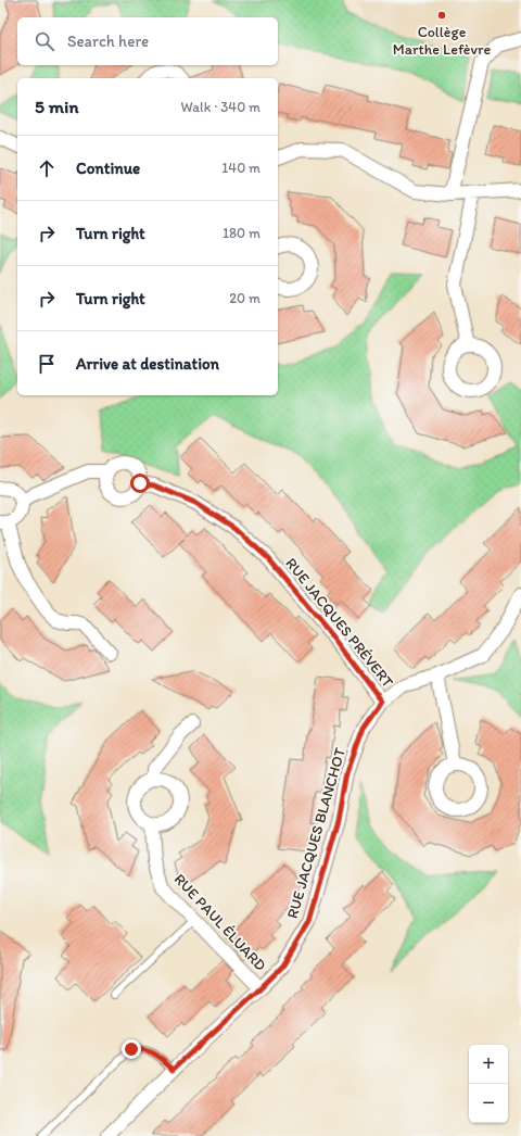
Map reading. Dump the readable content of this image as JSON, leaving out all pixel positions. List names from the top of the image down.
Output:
{
  "streets": {
    "street": ["RUE JACQUES PRÉVERT", "RUE JACQUES BLANCHOT", "RUE PAUL ÉLUARD"]
  },
  "crossings": [
    ["RUE JACQUES PRÉVERT", "RUE JACQUES BLANCHOT"],
    ["RUE JACQUES BLANCHOT", "RUE PAUL ÉLUARD"]
  ],
  "places": ["Collège Marthe Lefèvre"],
  "page": {
    "search": "Search here",
    "heading": ["5 min", "Walk · 340 m"],
    "list": [
      ["Continue", "140 m"],
      ["Turn right", "180 m"],
      ["Turn right", "20 m"],
      "Arrive at destination"
    ],
    "map_buttons": ["+", "−"]
  }
}
